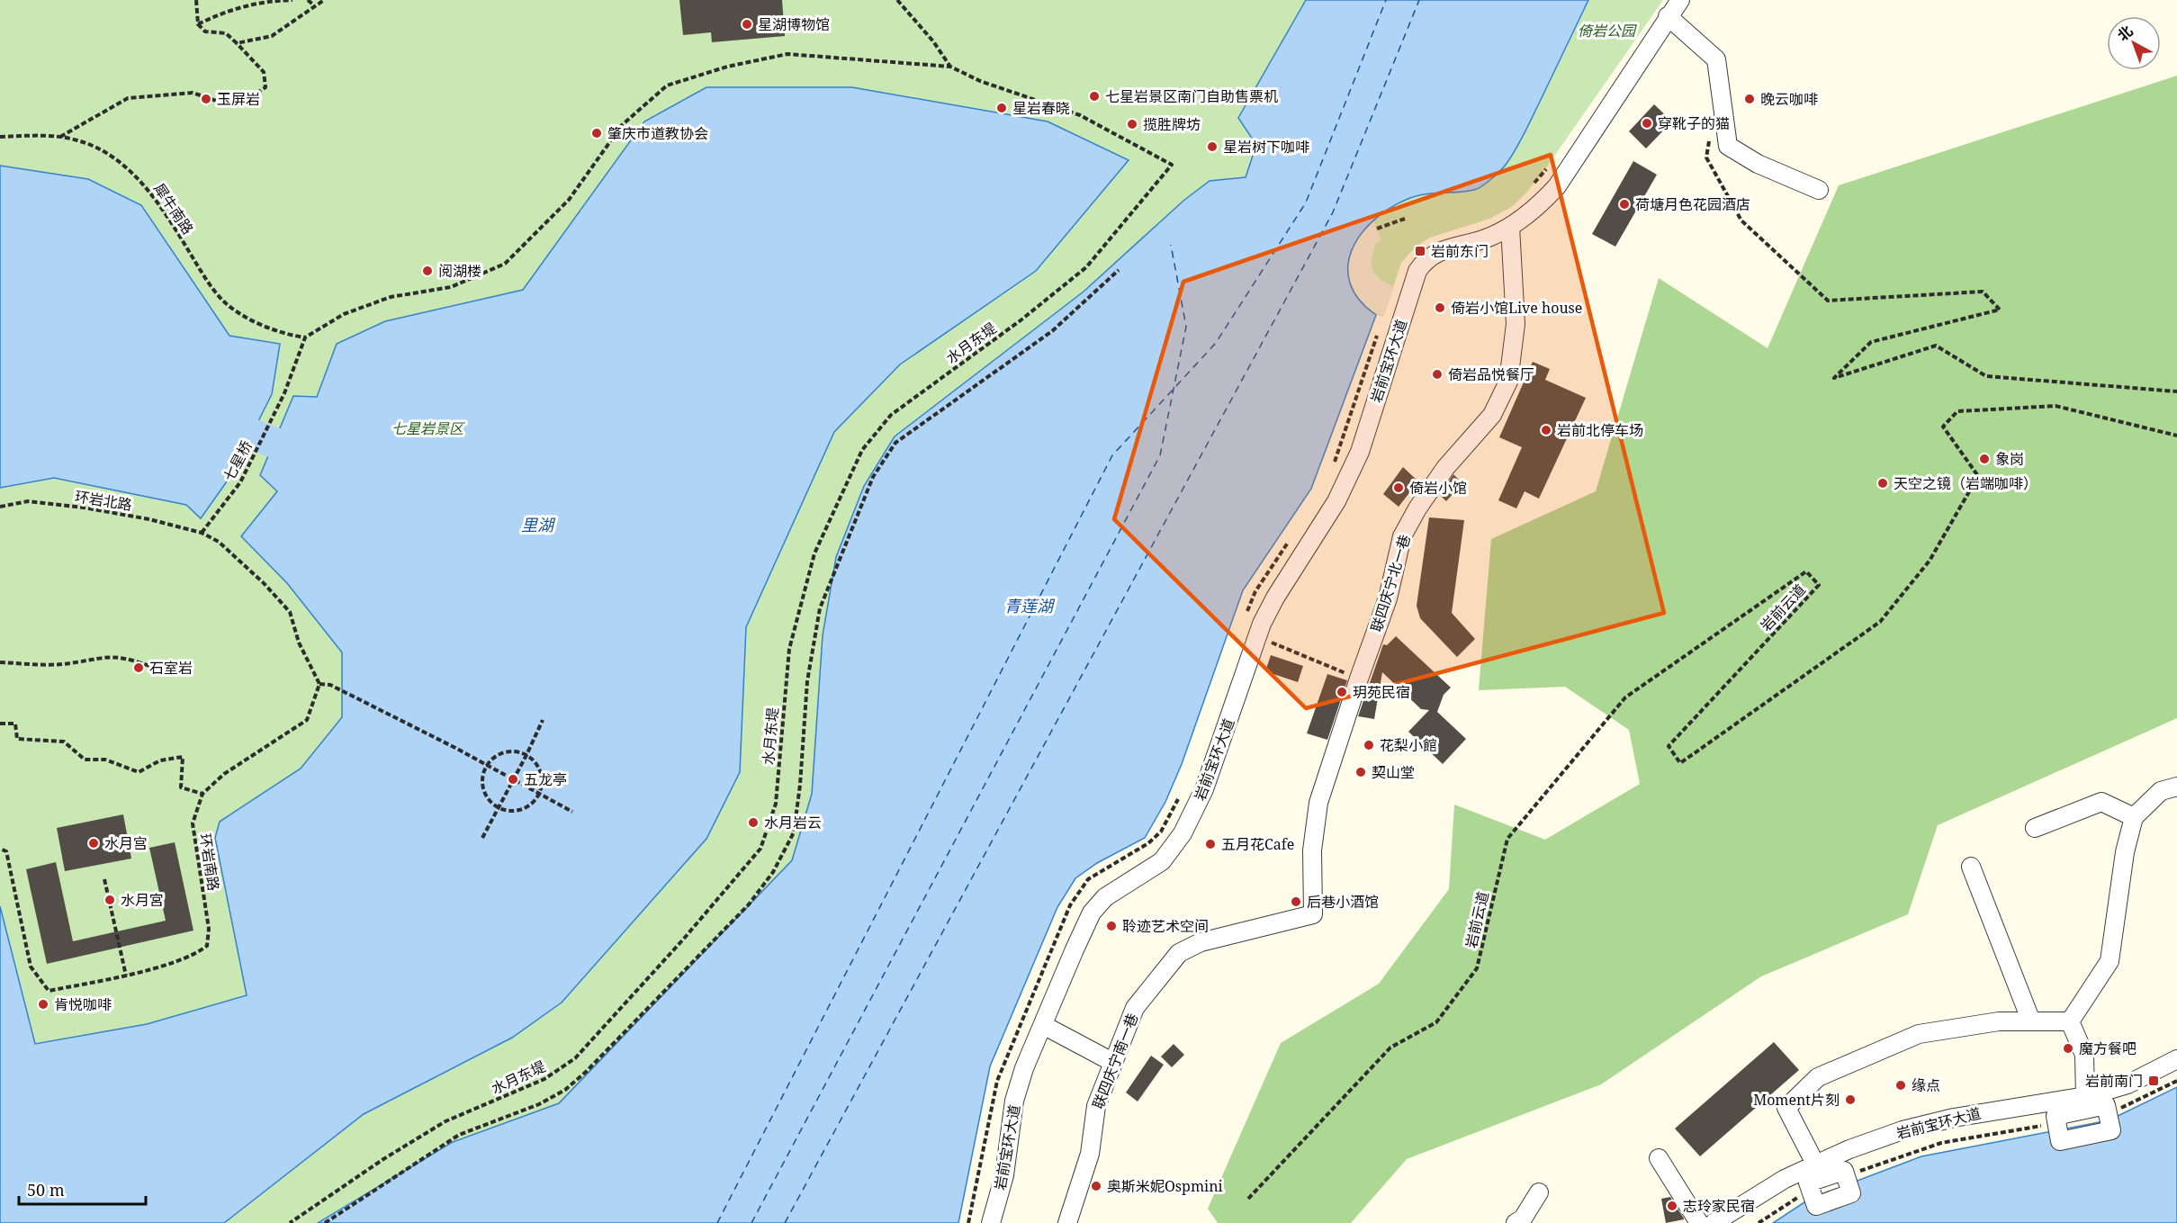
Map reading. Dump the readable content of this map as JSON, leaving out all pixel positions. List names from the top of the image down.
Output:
{
  "streets": {
    "street": ["岩前宝环大道", "联四庆宁北一巷", "联四庆宁南一巷"],
    "path": [
      "犀牛南路",
      "水月东堤",
      "七星桥",
      "环岩北路",
      "岩前云道",
      "环岩南路"
    ]
  },
  "crossings": [
    ["犀牛南路", "七星桥"],
    ["岩前宝环大道", "联四庆宁北一巷"],
    ["七星桥", "环岩北路"],
    ["联四庆宁北一巷", "联四庆宁南一巷"]
  ],
  "water": ["里湖", "青莲湖"],
  "parks": ["倚岩公园", "七星岩景区"],
  "places": {
    "other": [
      "星湖博物馆",
      "七星岩景区南门自助售票机",
      "玉屏岩",
      "晚云咖啡",
      "星岩春晓",
      "穿靴子的猫",
      "揽胜牌坊",
      "肇庆市道教协会",
      "星岩树下咖啡",
      "荷塘月色花园酒店",
      "阅湖楼",
      "倚岩小馆Live house",
      "倚岩品悦餐厅",
      "岩前北停车场",
      "象岗",
      "天空之镜（岩端咖啡）",
      "倚岩小馆",
      "石室岩",
      "玥苑民宿",
      "花梨小館",
      "契山堂",
      "五龙亭",
      "水月岩云",
      "水月宫",
      "五月花Cafe",
      "水月宮",
      "后巷小酒馆",
      "聆迹艺术空间",
      "肯悦咖啡",
      "魔方餐吧",
      "缘点",
      "Moment片刻",
      "奥斯米妮Ospmini",
      "志玲家民宿"
    ],
    "transit": ["岩前东门", "岩前南门"]
  },
  "scale_bar": "50 m",
  "north": "top left"
}
